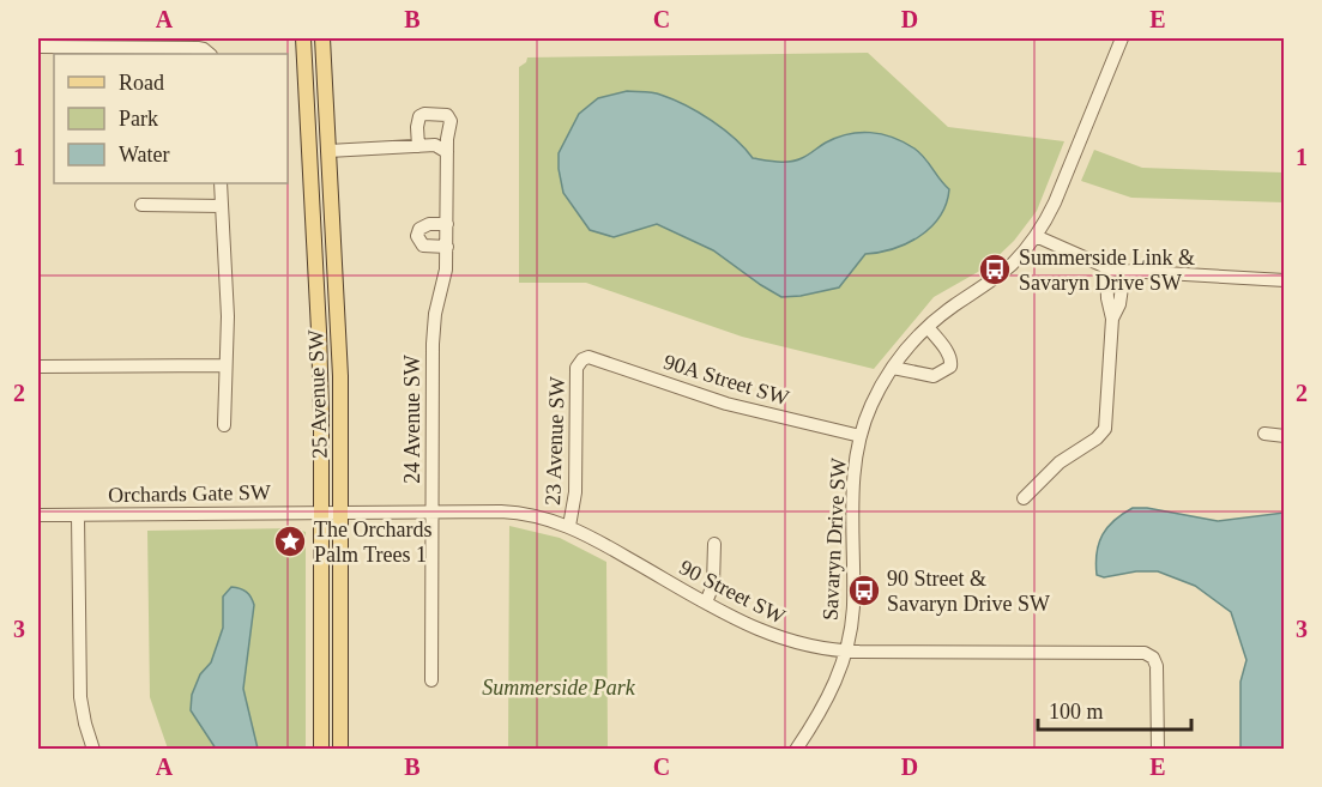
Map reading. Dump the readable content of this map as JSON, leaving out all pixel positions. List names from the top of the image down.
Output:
{
  "streets": {
    "main road": ["25 Avenue SW"],
    "street": [
      "90A Street SW",
      "24 Avenue SW",
      "23 Avenue SW",
      "Orchards Gate SW",
      "Savaryn Drive SW",
      "90 Street SW"
    ]
  },
  "crossings": [
    ["90A Street SW", "23 Avenue SW"],
    ["90A Street SW", "Savaryn Drive SW"],
    ["25 Avenue SW", "Orchards Gate SW"],
    ["25 Avenue SW", "90 Street SW"],
    ["24 Avenue SW", "90 Street SW"],
    ["23 Avenue SW", "90 Street SW"],
    ["Orchards Gate SW", "90 Street SW"],
    ["Savaryn Drive SW", "90 Street SW"]
  ],
  "parks": ["Summerside Park"],
  "places": {
    "bus stop": ["Summerside Link & Savaryn Drive SW", "90 Street & Savaryn Drive SW"],
    "place": ["The Orchards Palm Trees 1"]
  },
  "legend": ["Road", "Park", "Water"],
  "scale_bar": "100 m",
  "grid": {
    "columns": [
      "A",
      "B",
      "C",
      "D",
      "E"
    ],
    "rows": ["1", "2", "3"]
  }
}
